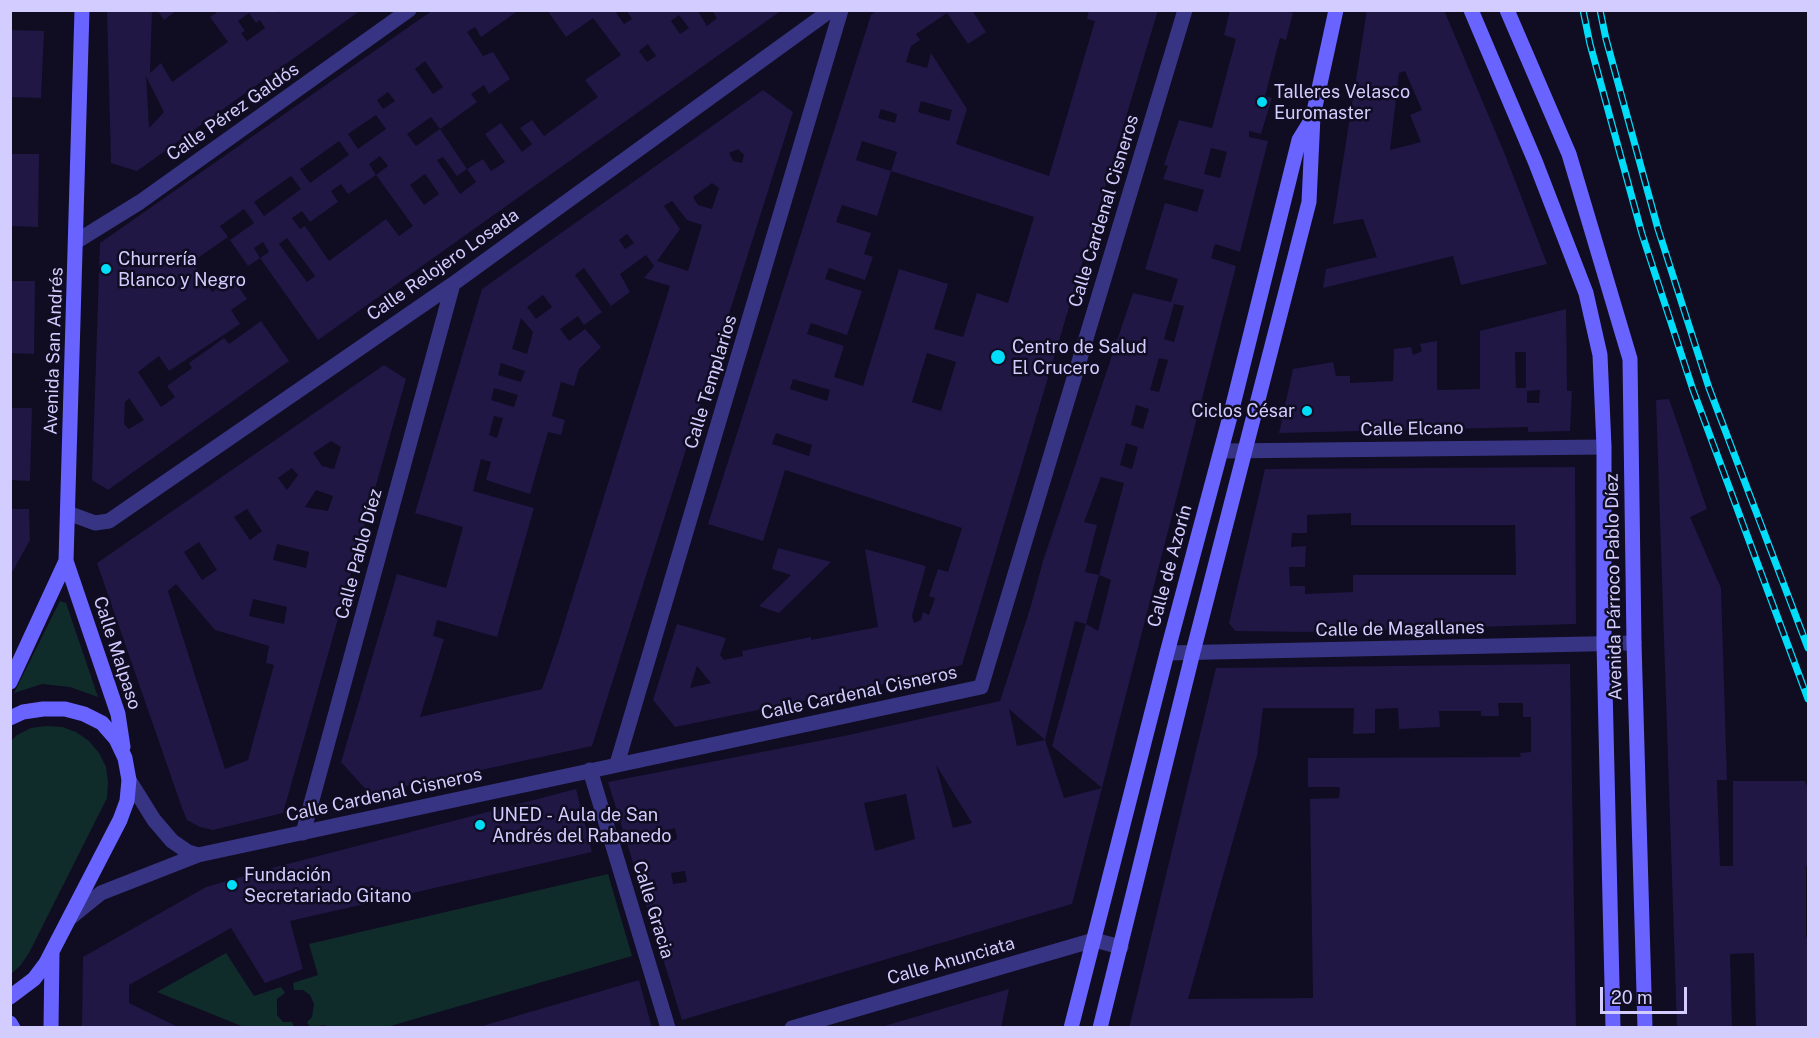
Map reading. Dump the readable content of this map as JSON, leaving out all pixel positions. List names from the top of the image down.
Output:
{
  "streets": {
    "main road": [
      "Avenida San Andrés",
      "Calle de Azorín",
      "Avenida Párroco Pablo Díez",
      "Calle Malpaso"
    ],
    "street": [
      "Calle Pérez Galdós",
      "Calle Cardenal Cisneros",
      "Calle Relojero Losada",
      "Calle Templarios",
      "Calle Elcano",
      "Calle Pablo Díez",
      "Calle de Magallanes",
      "Calle Gracia",
      "Calle Anunciata"
    ]
  },
  "crossings": [
    ["Calle Pérez Galdós", "Avenida San Andrés"],
    ["Calle Cardenal Cisneros", "Calle Templarios"],
    ["Calle Cardenal Cisneros", "Calle Pablo Díez"],
    ["Calle Cardenal Cisneros", "Calle Gracia"],
    ["Calle Relojero Losada", "Avenida San Andrés"],
    ["Calle Relojero Losada", "Calle Pablo Díez"],
    ["Avenida San Andrés", "Calle Malpaso"],
    ["Calle Elcano", "Calle de Azorín"],
    ["Calle Elcano", "Avenida Párroco Pablo Díez"],
    ["Calle de Azorín", "Calle de Magallanes"],
    ["Calle de Azorín", "Calle Anunciata"],
    ["Avenida Párroco Pablo Díez", "Calle de Magallanes"]
  ],
  "places": [
    "Talleres Velasco Euromaster",
    "Churrería Blanco y Negro",
    "Centro de Salud El Crucero",
    "Ciclos César",
    "UNED - Aula de San Andrés del Rabanedo",
    "Fundación Secretariado Gitano"
  ],
  "scale_bar": "20 m"
}
